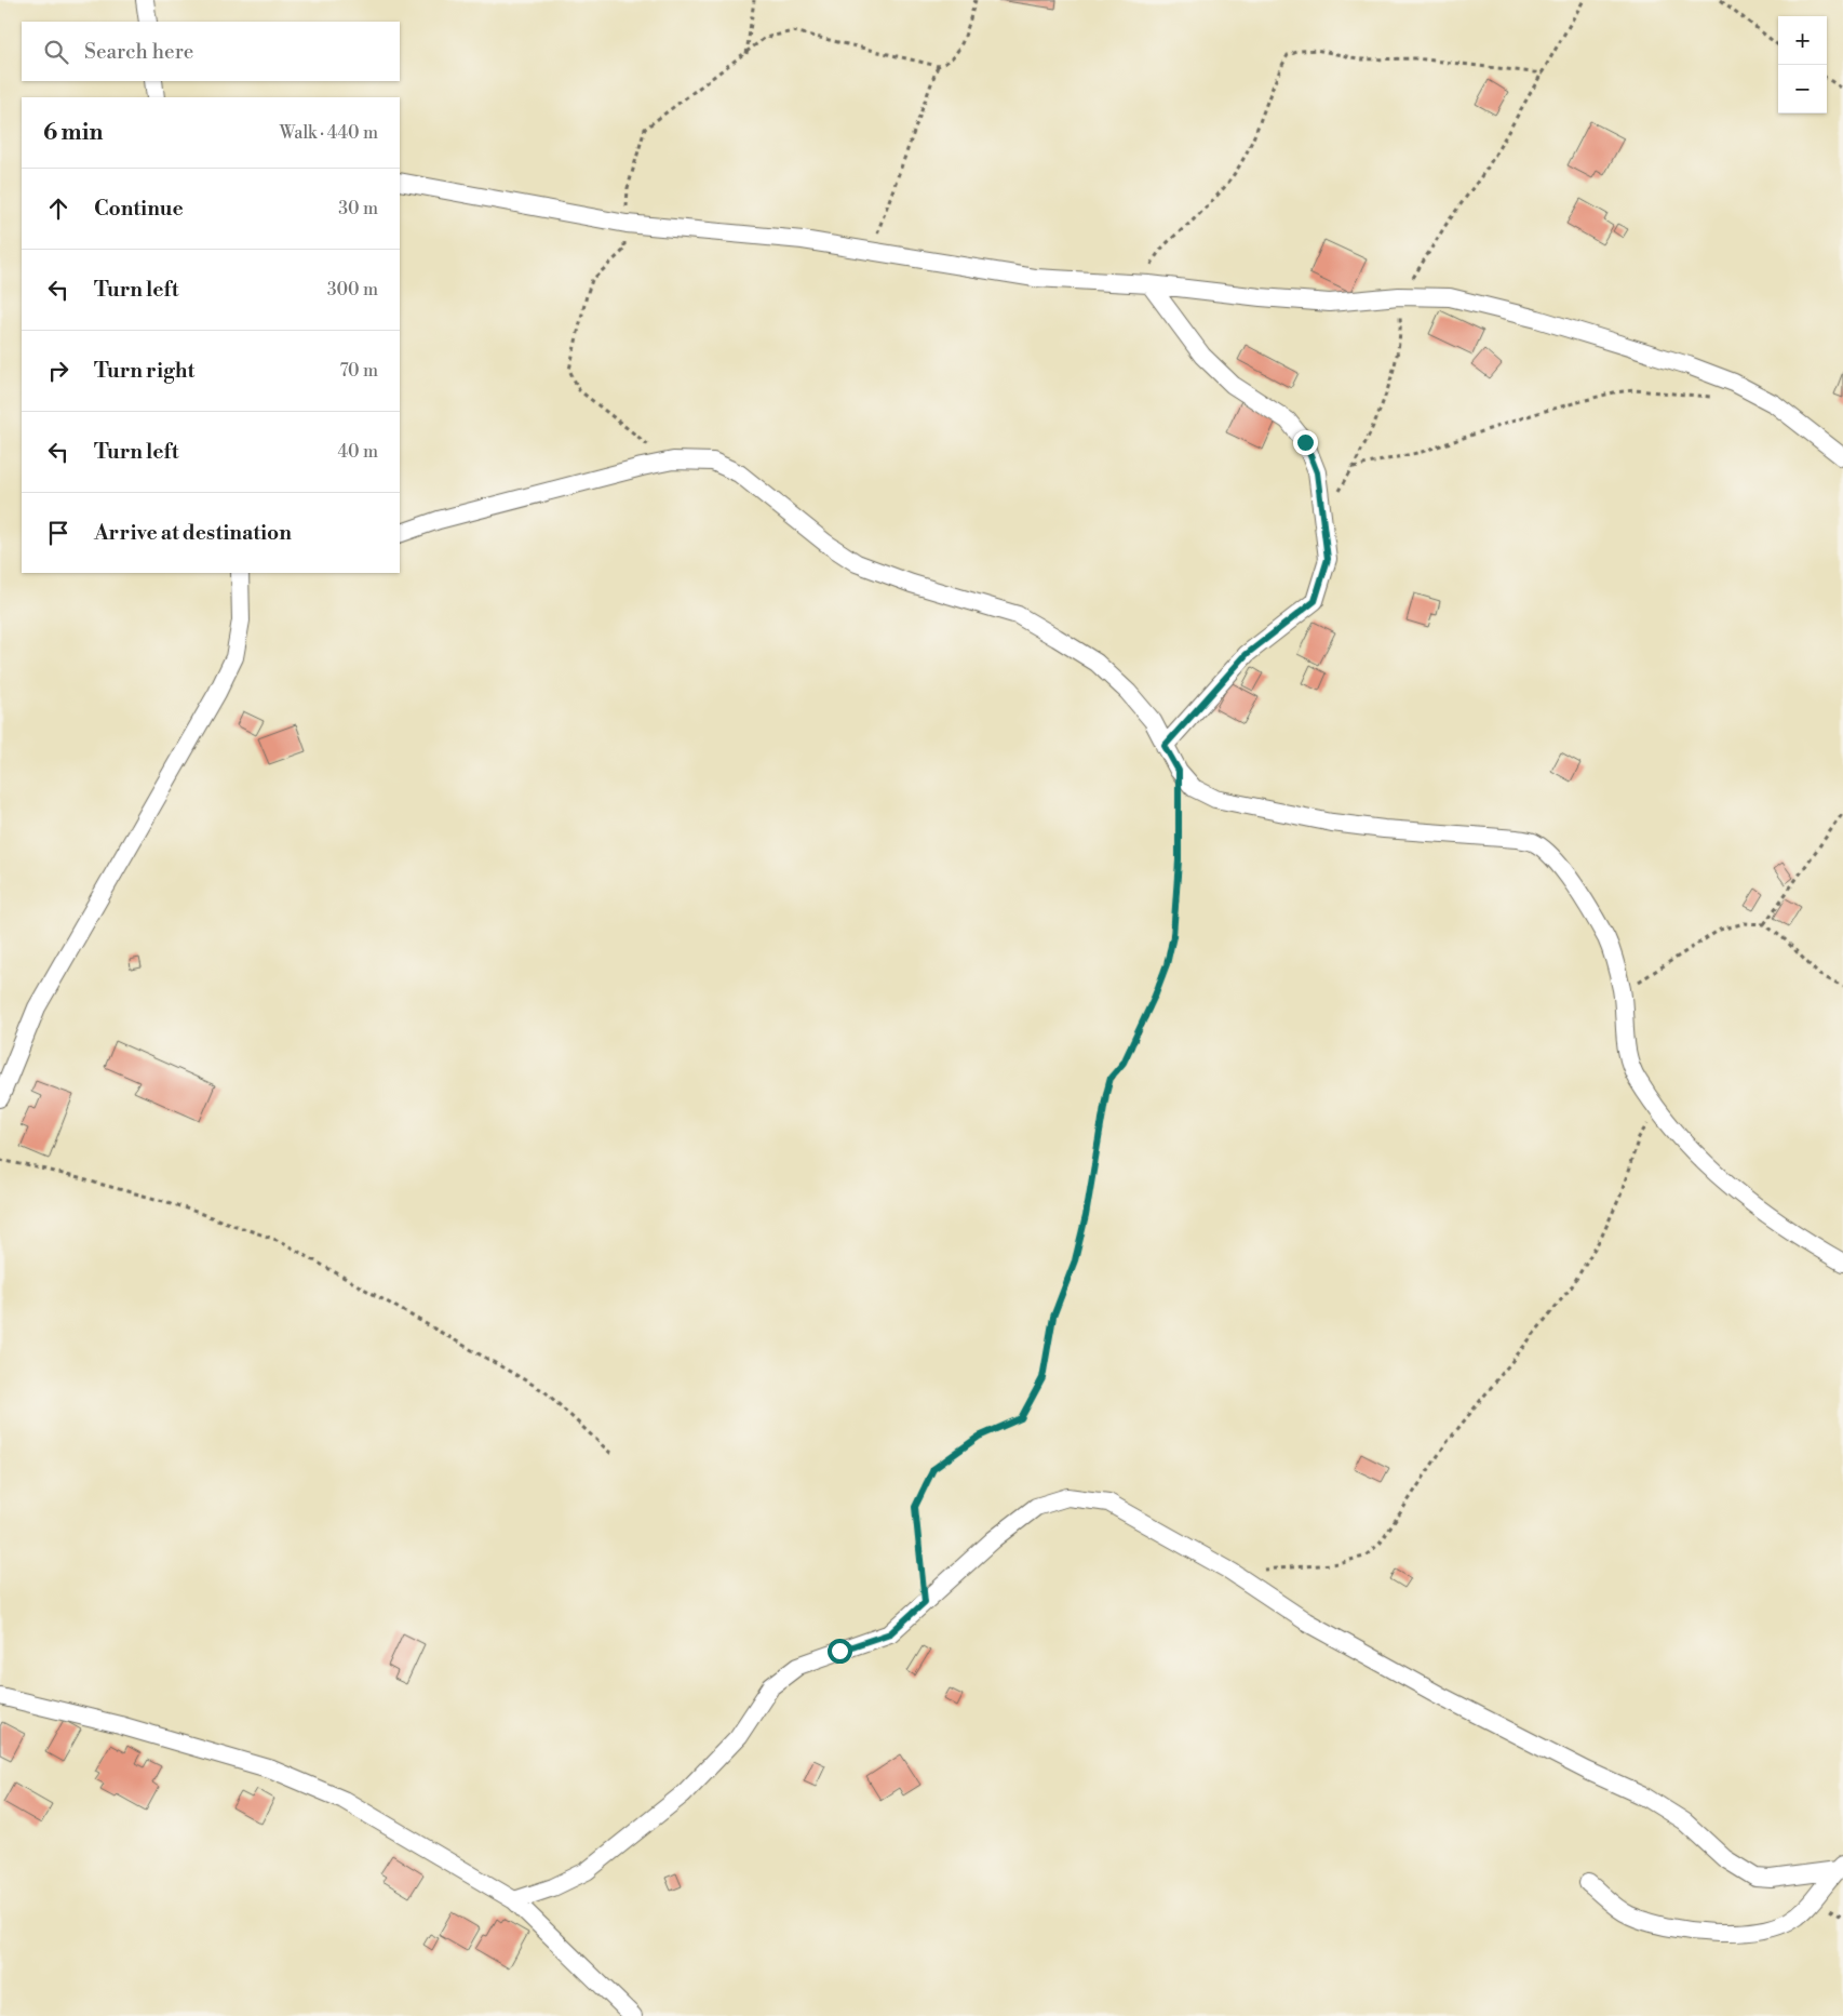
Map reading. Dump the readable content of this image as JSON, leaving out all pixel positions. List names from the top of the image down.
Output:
{
  "page": {
    "map_buttons": ["+", "−"],
    "search": "Search here",
    "heading": ["6 min", "Walk · 440 m"],
    "list": [
      ["Continue", "30 m"],
      ["Turn left", "300 m"],
      ["Turn right", "70 m"],
      ["Turn left", "40 m"],
      "Arrive at destination"
    ]
  }
}
